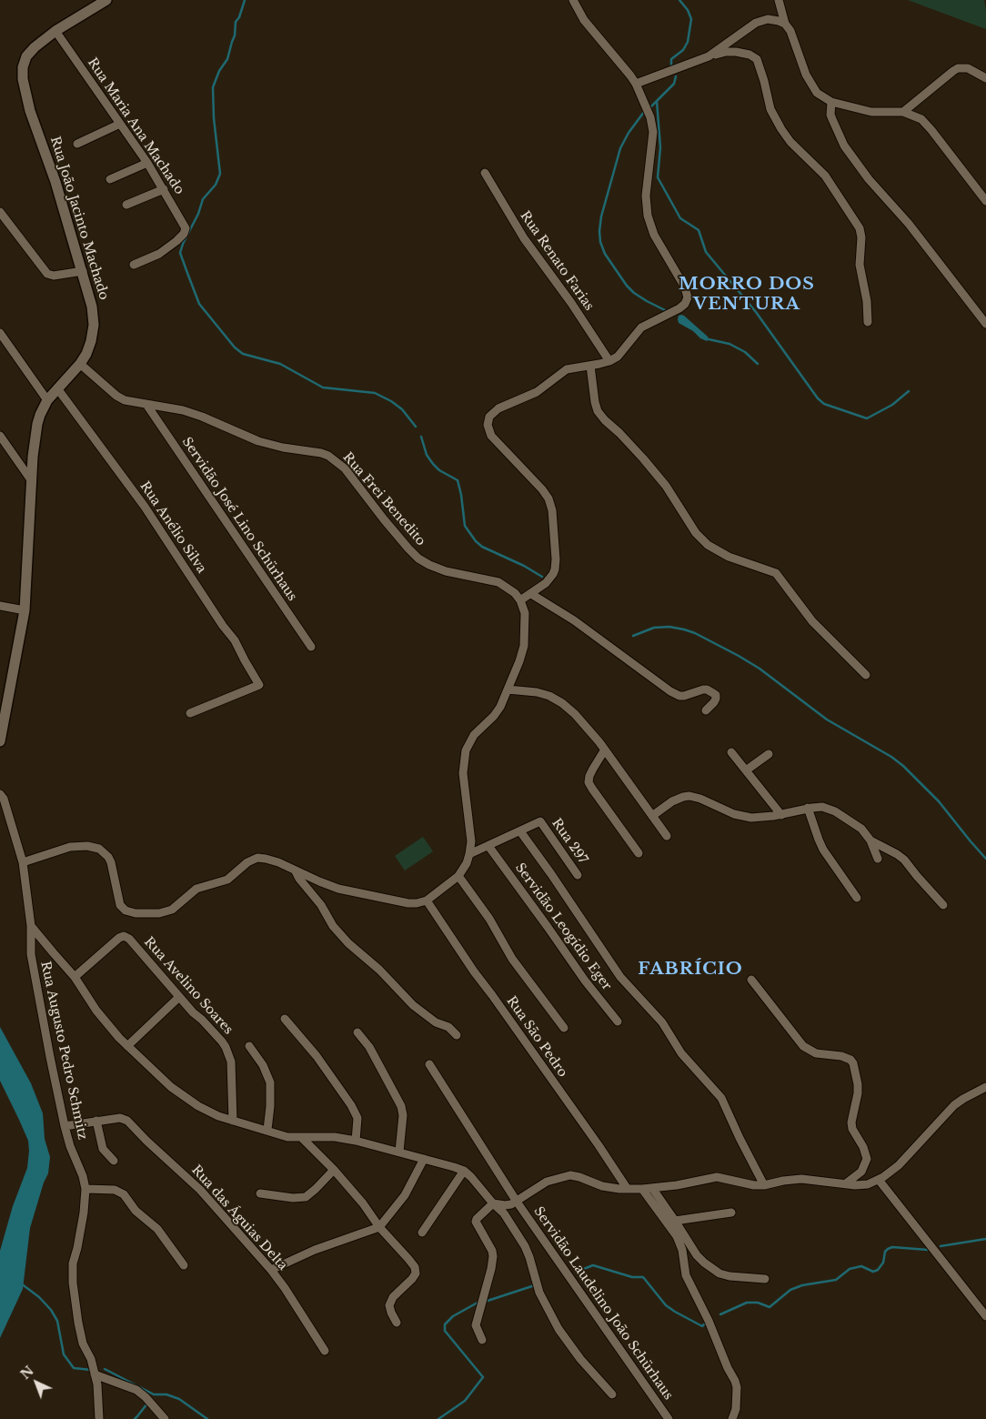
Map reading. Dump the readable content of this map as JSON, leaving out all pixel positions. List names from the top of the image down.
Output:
{
  "streets": {
    "main road": ["Rua João Jacinto Machado"],
    "street": [
      "Rua Maria Ana Machado",
      "Rua Renato Farias",
      "Rua Frei Benedito",
      "Servidão José Lino Schürhaus",
      "Rua Anélio Silva",
      "Rua 297",
      "Servidão Leogídio Eger",
      "Rua Avelino Soares",
      "Rua São Pedro",
      "Rua Augusto Pedro Schmitz",
      "Rua das Águias Delta",
      "Servidão Laudelino João Schürhaus"
    ]
  },
  "crossings": [
    ["Rua Maria Ana Machado", "Rua João Jacinto Machado"],
    ["Rua João Jacinto Machado", "Rua Frei Benedito"],
    ["Rua João Jacinto Machado", "Rua Anélio Silva"],
    ["Rua Frei Benedito", "Servidão José Lino Schürhaus"],
    ["Rua Augusto Pedro Schmitz", "Rua das Águias Delta"]
  ],
  "districts": ["MORRO DOS VENTURA", "FABRÍCIO"],
  "north": "top left"
}
